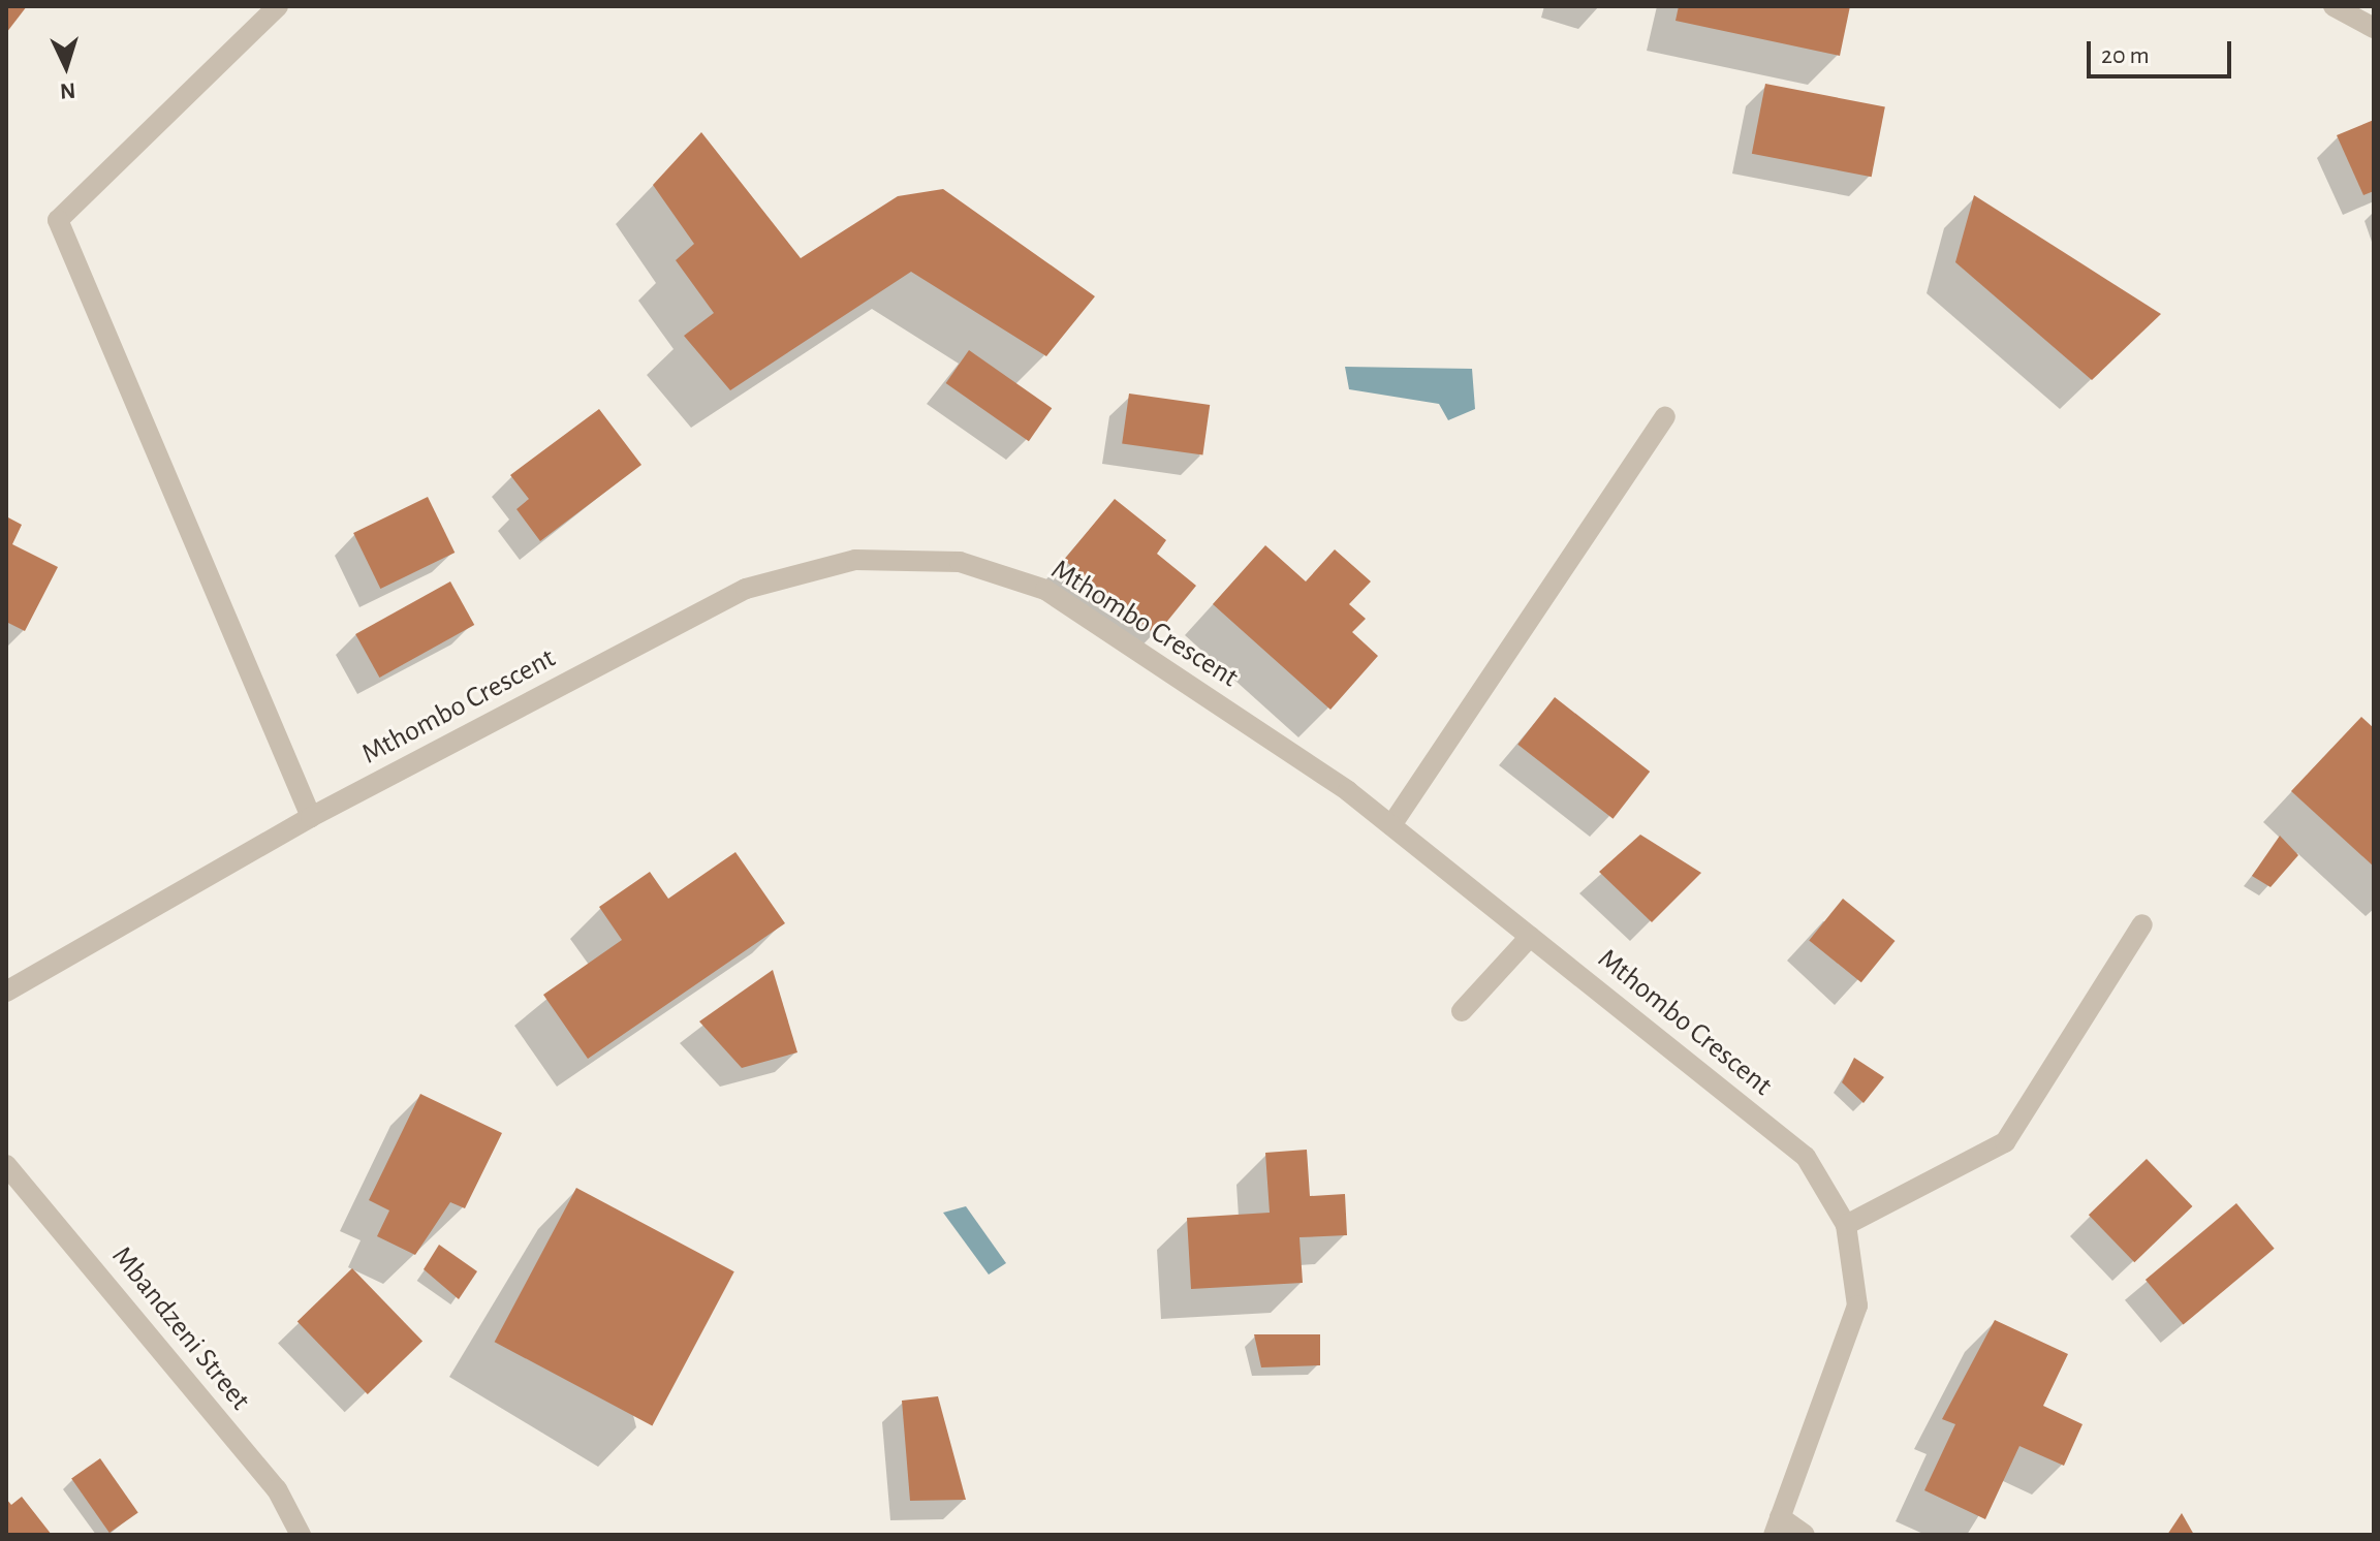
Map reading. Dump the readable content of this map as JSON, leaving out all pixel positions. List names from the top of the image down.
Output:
{
  "streets": {
    "street": ["Mthombo Crescent", "Mbandzeni Street"]
  },
  "scale_bar": "20 m",
  "north": "bottom"
}
